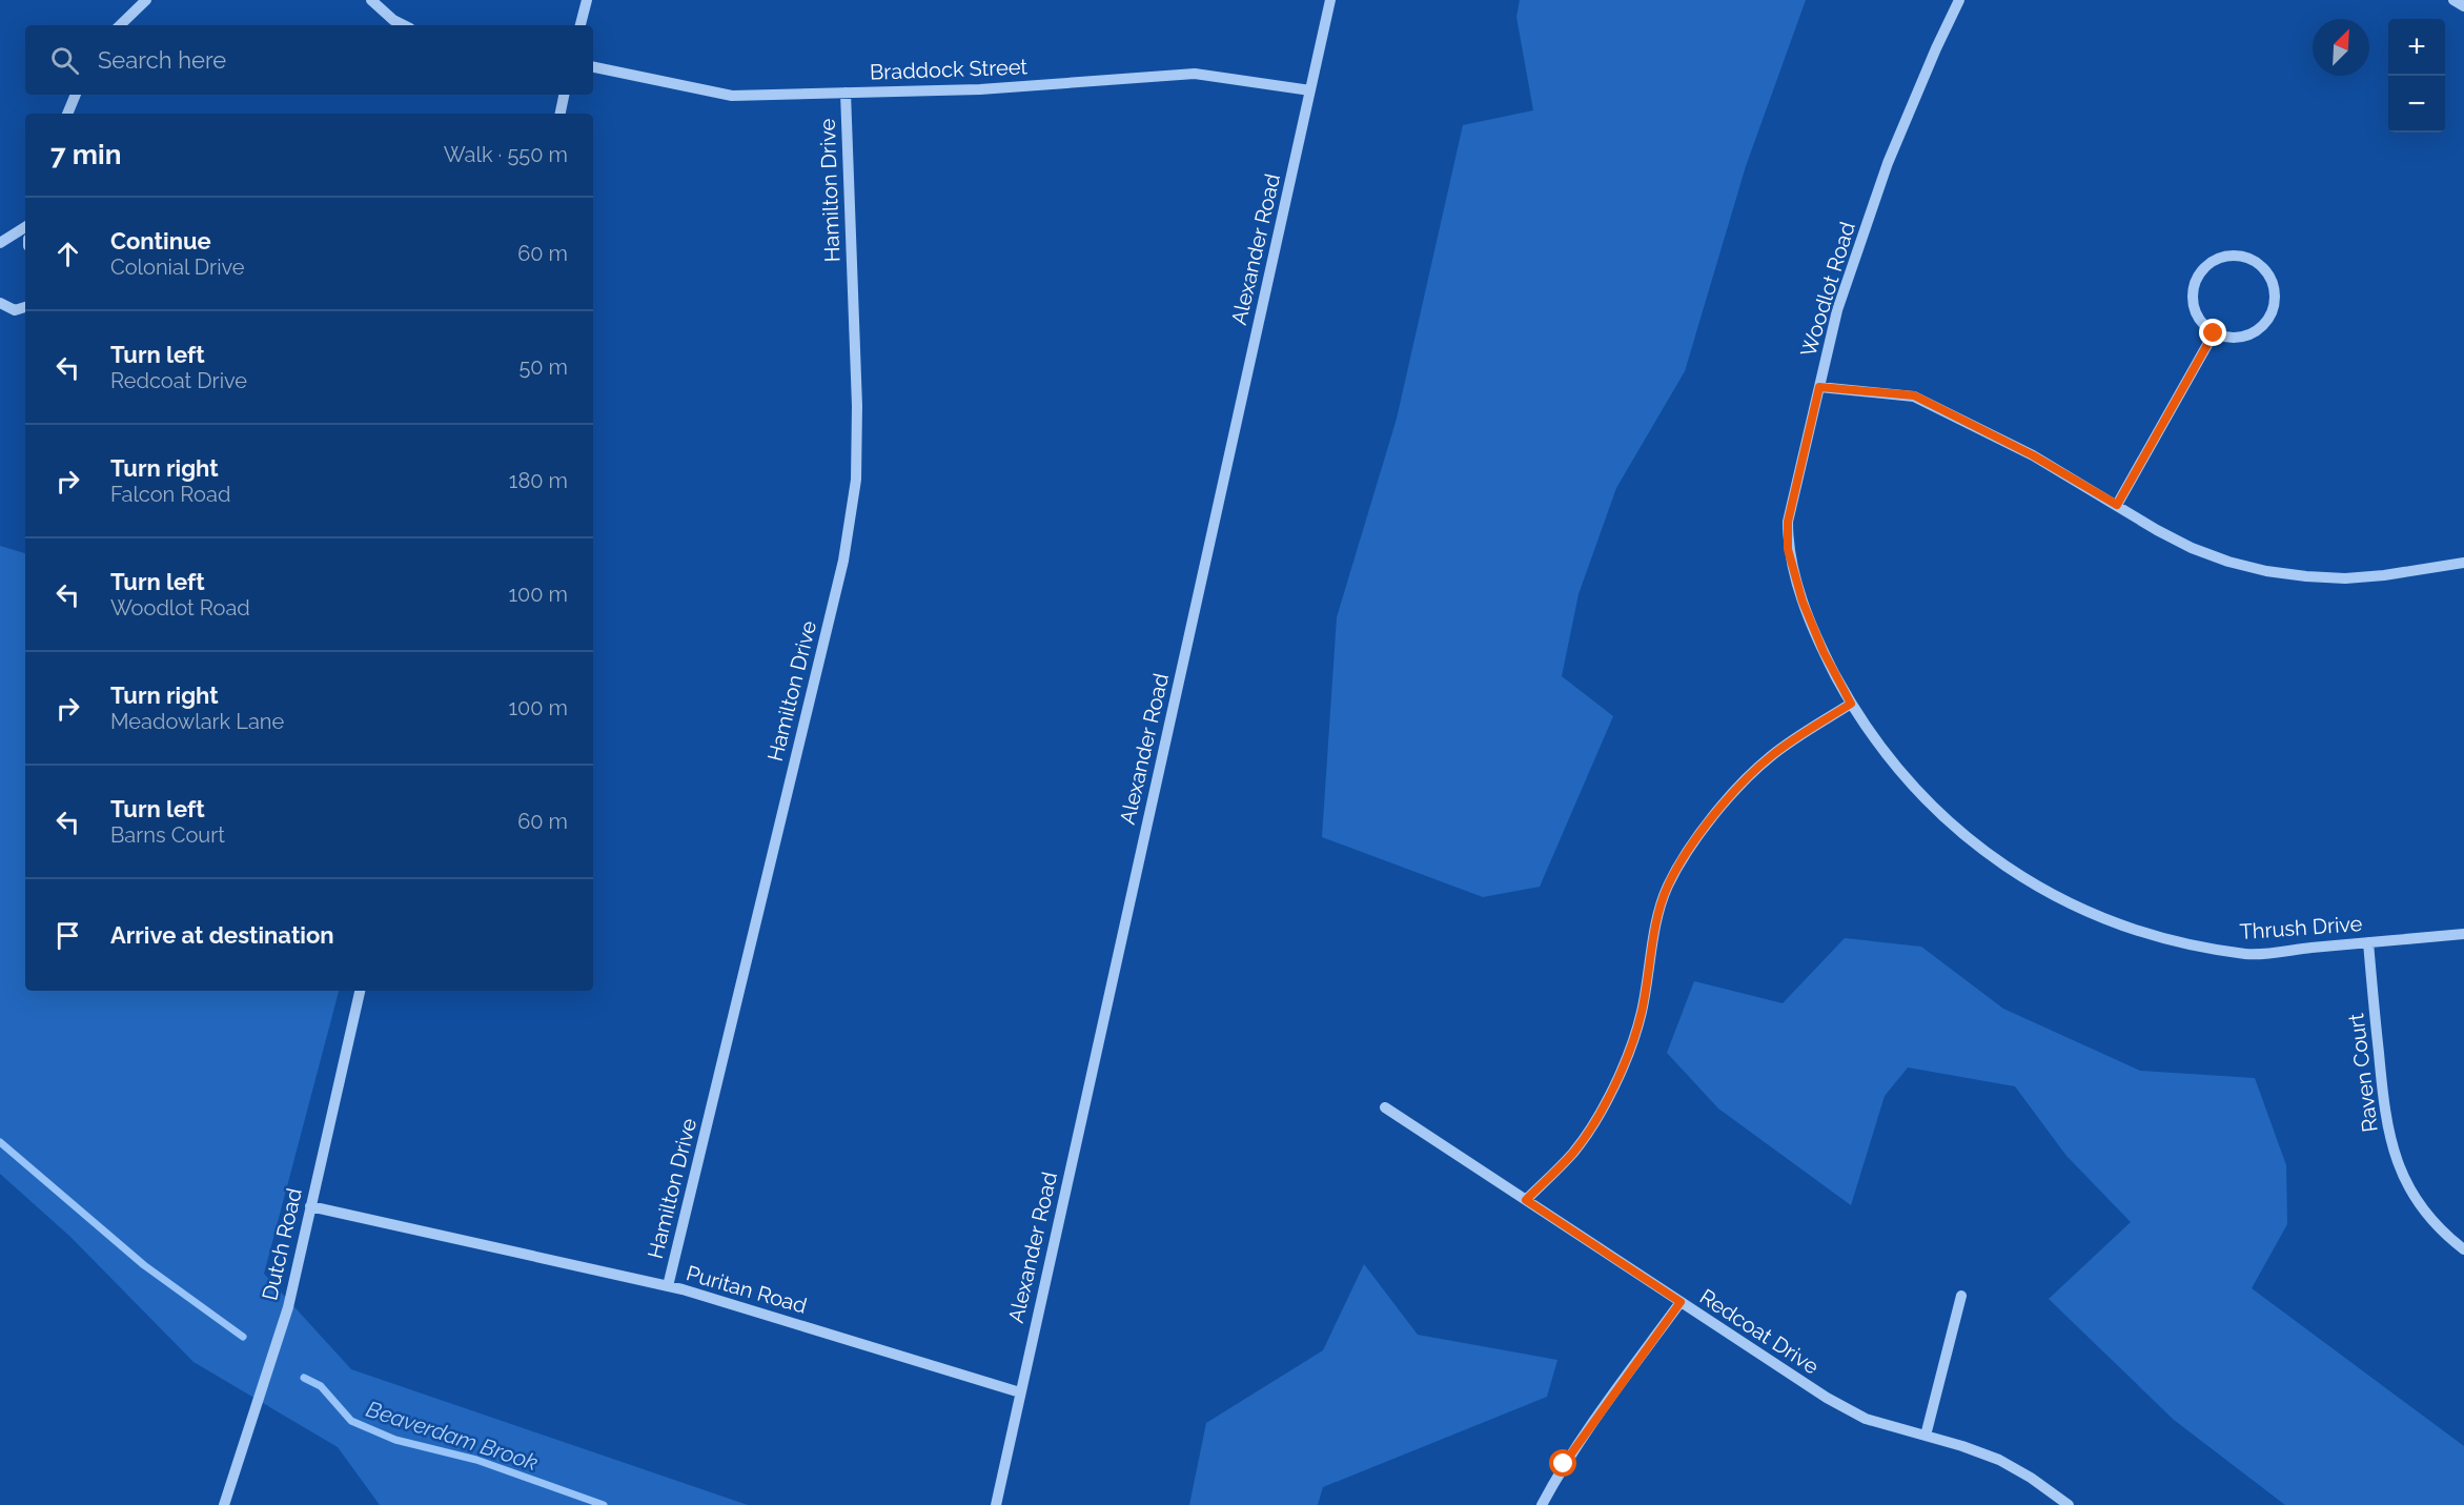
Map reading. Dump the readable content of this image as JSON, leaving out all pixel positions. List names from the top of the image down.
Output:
{
  "streets": {
    "street": [
      "Braddock Street",
      "Hamilton Drive",
      "Alexander Road",
      "Woodlot Road",
      "Thrush Drive",
      "Raven Court",
      "Dutch Road",
      "Puritan Road",
      "Redcoat Drive"
    ]
  },
  "crossings": [
    ["Braddock Street", "Hamilton Drive"],
    ["Braddock Street", "Alexander Road"],
    ["Hamilton Drive", "Puritan Road"],
    ["Alexander Road", "Puritan Road"],
    ["Woodlot Road", "Thrush Drive"],
    ["Thrush Drive", "Raven Court"],
    ["Dutch Road", "Puritan Road"]
  ],
  "water": ["Beaverdam Brook"],
  "north": "top right",
  "page": {
    "map_buttons": ["+", "−"],
    "search": "Search here",
    "heading": ["7 min", "Walk · 550 m"],
    "list": [
      ["Continue", "Colonial Drive", "60 m"],
      ["Turn left", "Redcoat Drive", "50 m"],
      ["Turn right", "Falcon Road", "180 m"],
      ["Turn left", "Woodlot Road", "100 m"],
      ["Turn right", "Meadowlark Lane", "100 m"],
      ["Turn left", "Barns Court", "60 m"],
      "Arrive at destination"
    ]
  }
}
